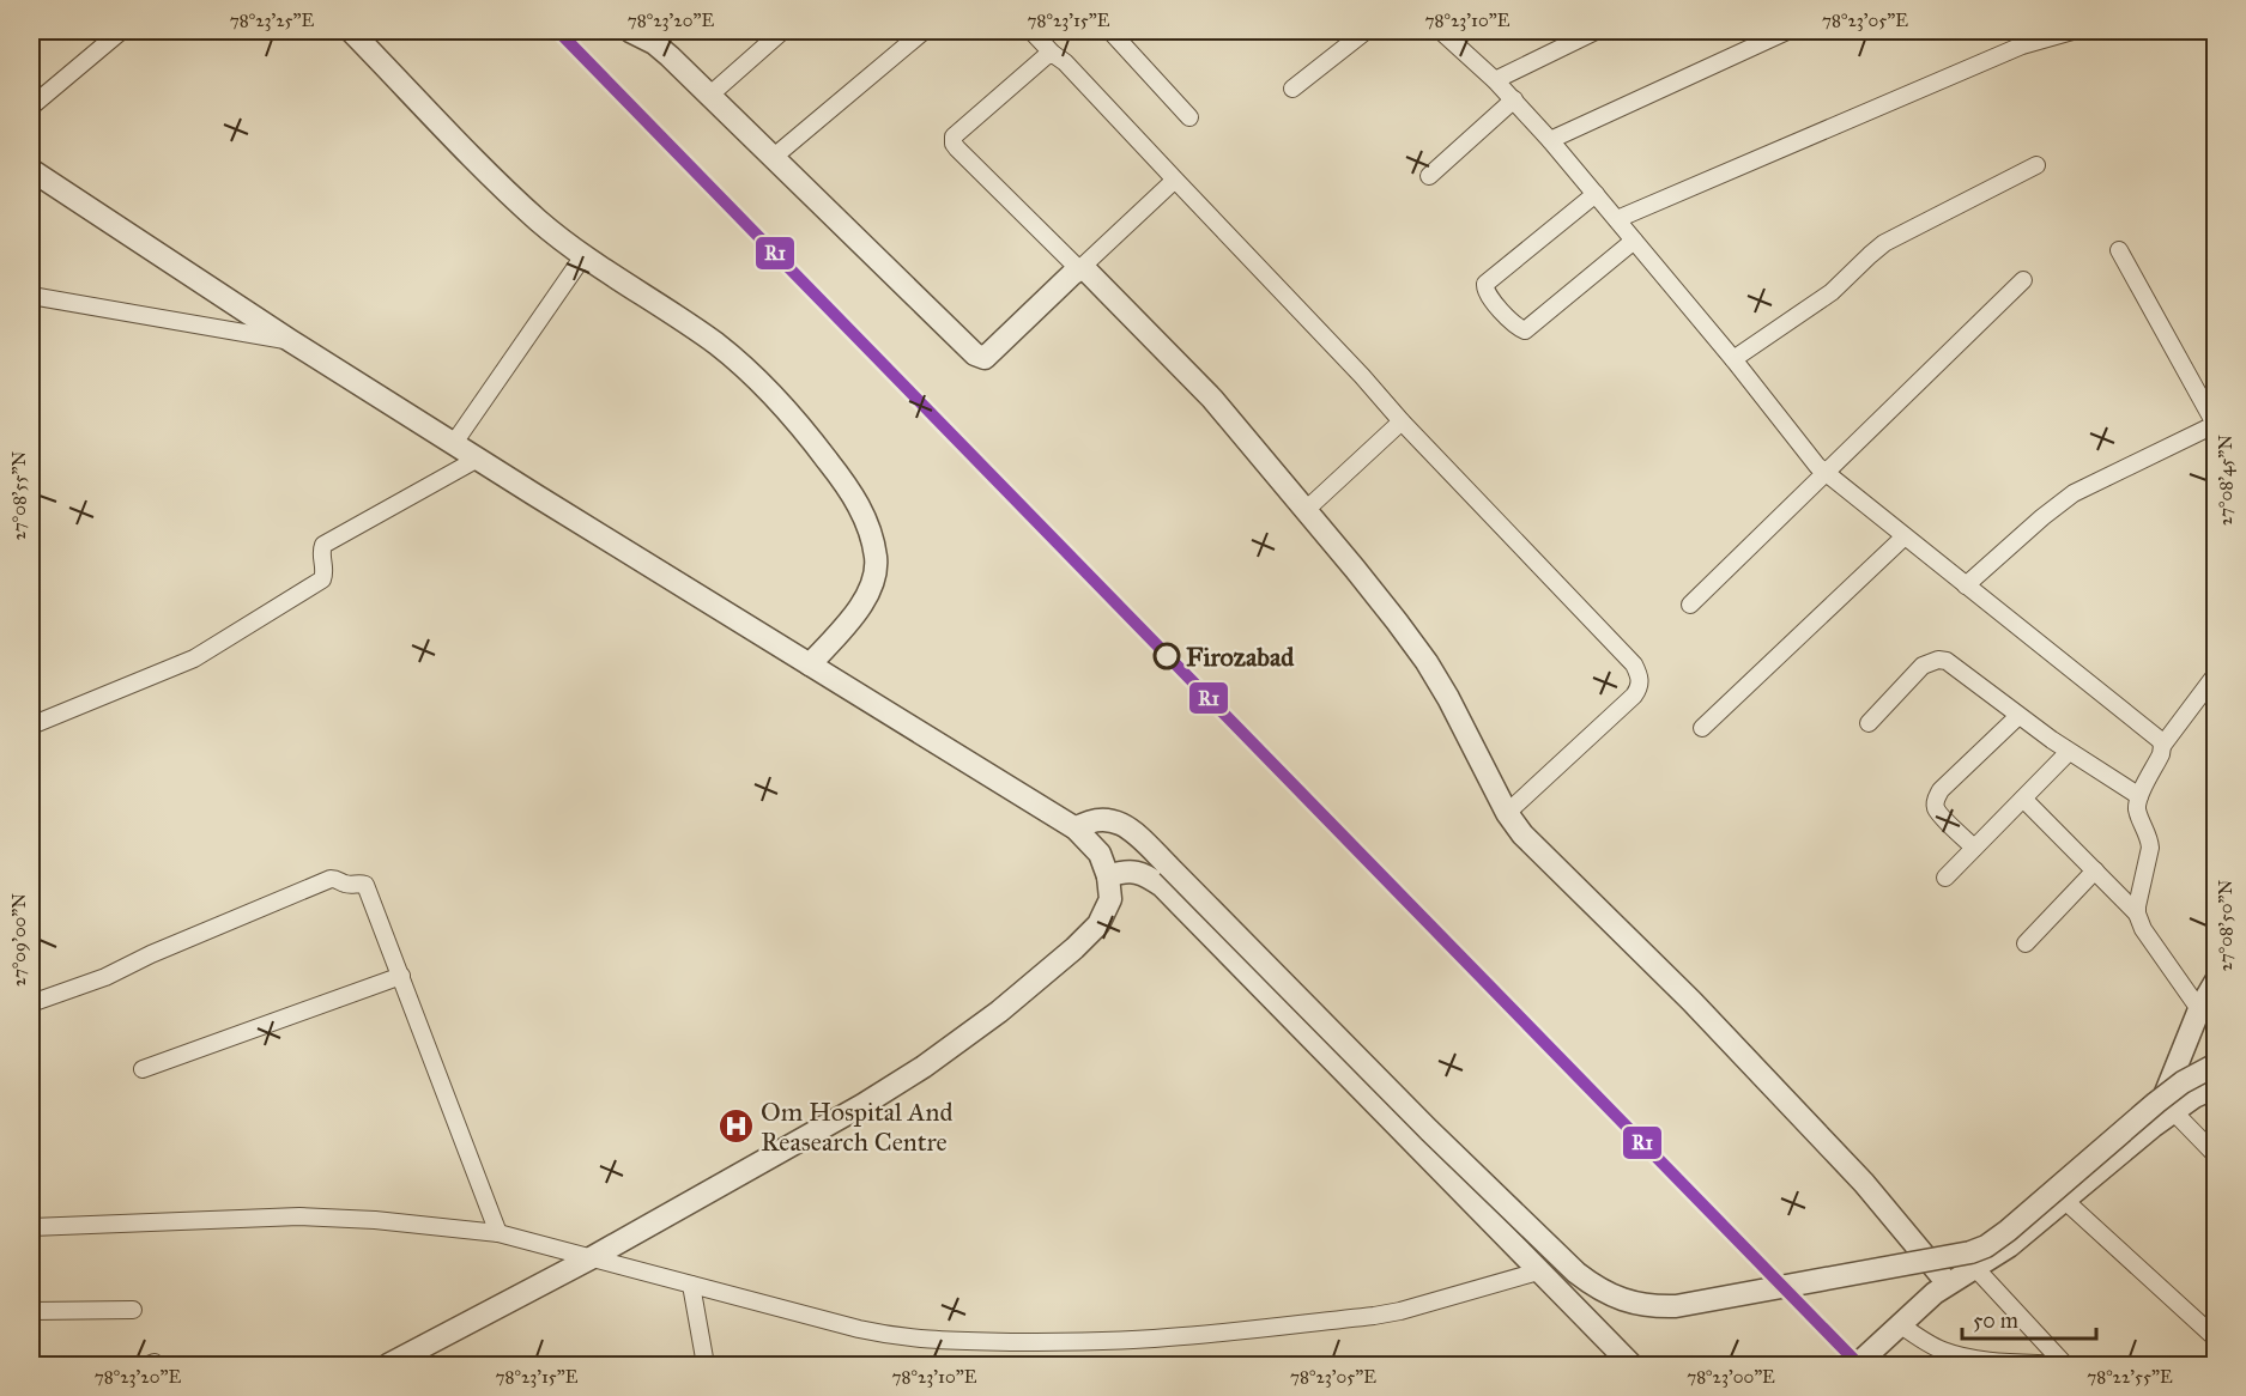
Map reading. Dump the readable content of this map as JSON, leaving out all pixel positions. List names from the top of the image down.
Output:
{
  "places": {
    "other": ["Firozabad"],
    "hospital": ["Om Hospital And Reasearch Centre"]
  },
  "lines": ["transit line R1"],
  "scale_bar": "50 m",
  "coordinates": [
    "78°23'25\"E",
    "78°23'20\"E",
    "78°23'15\"E",
    "78°23'10\"E",
    "78°23'05\"E",
    "27°08'45\"N",
    "27°08'55\"N",
    "27°08'50\"N",
    "27°09'00\"N",
    "78°23'00\"E",
    "78°22'55\"E"
  ]
}
